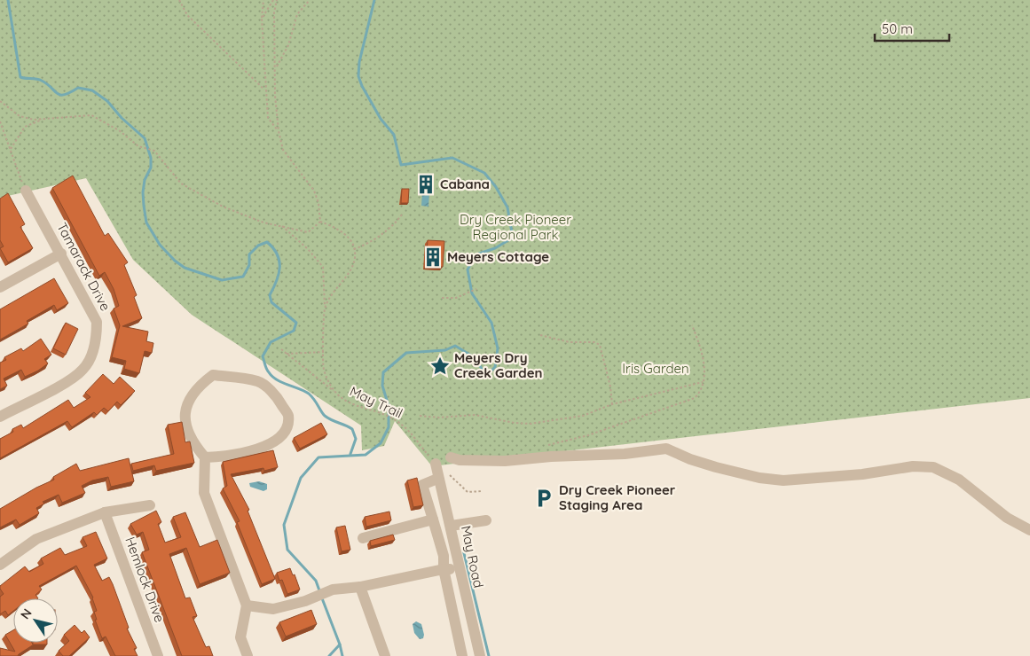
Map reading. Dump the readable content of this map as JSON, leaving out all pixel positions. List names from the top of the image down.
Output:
{
  "streets": {
    "street": ["Tamarack Drive", "May Road", "Hemlock Drive"],
    "path": ["May Trail"]
  },
  "crossings": [
    ["May Trail", "May Road"]
  ],
  "parks": ["Dry Creek Pioneer Regional Park", "Iris Garden"],
  "places": {
    "building": ["Cabana", "Meyers Cottage"],
    "place": ["Meyers Dry Creek Garden"],
    "parking": ["Dry Creek Pioneer Staging Area"]
  },
  "scale_bar": "50 m",
  "north": "top left"
}
